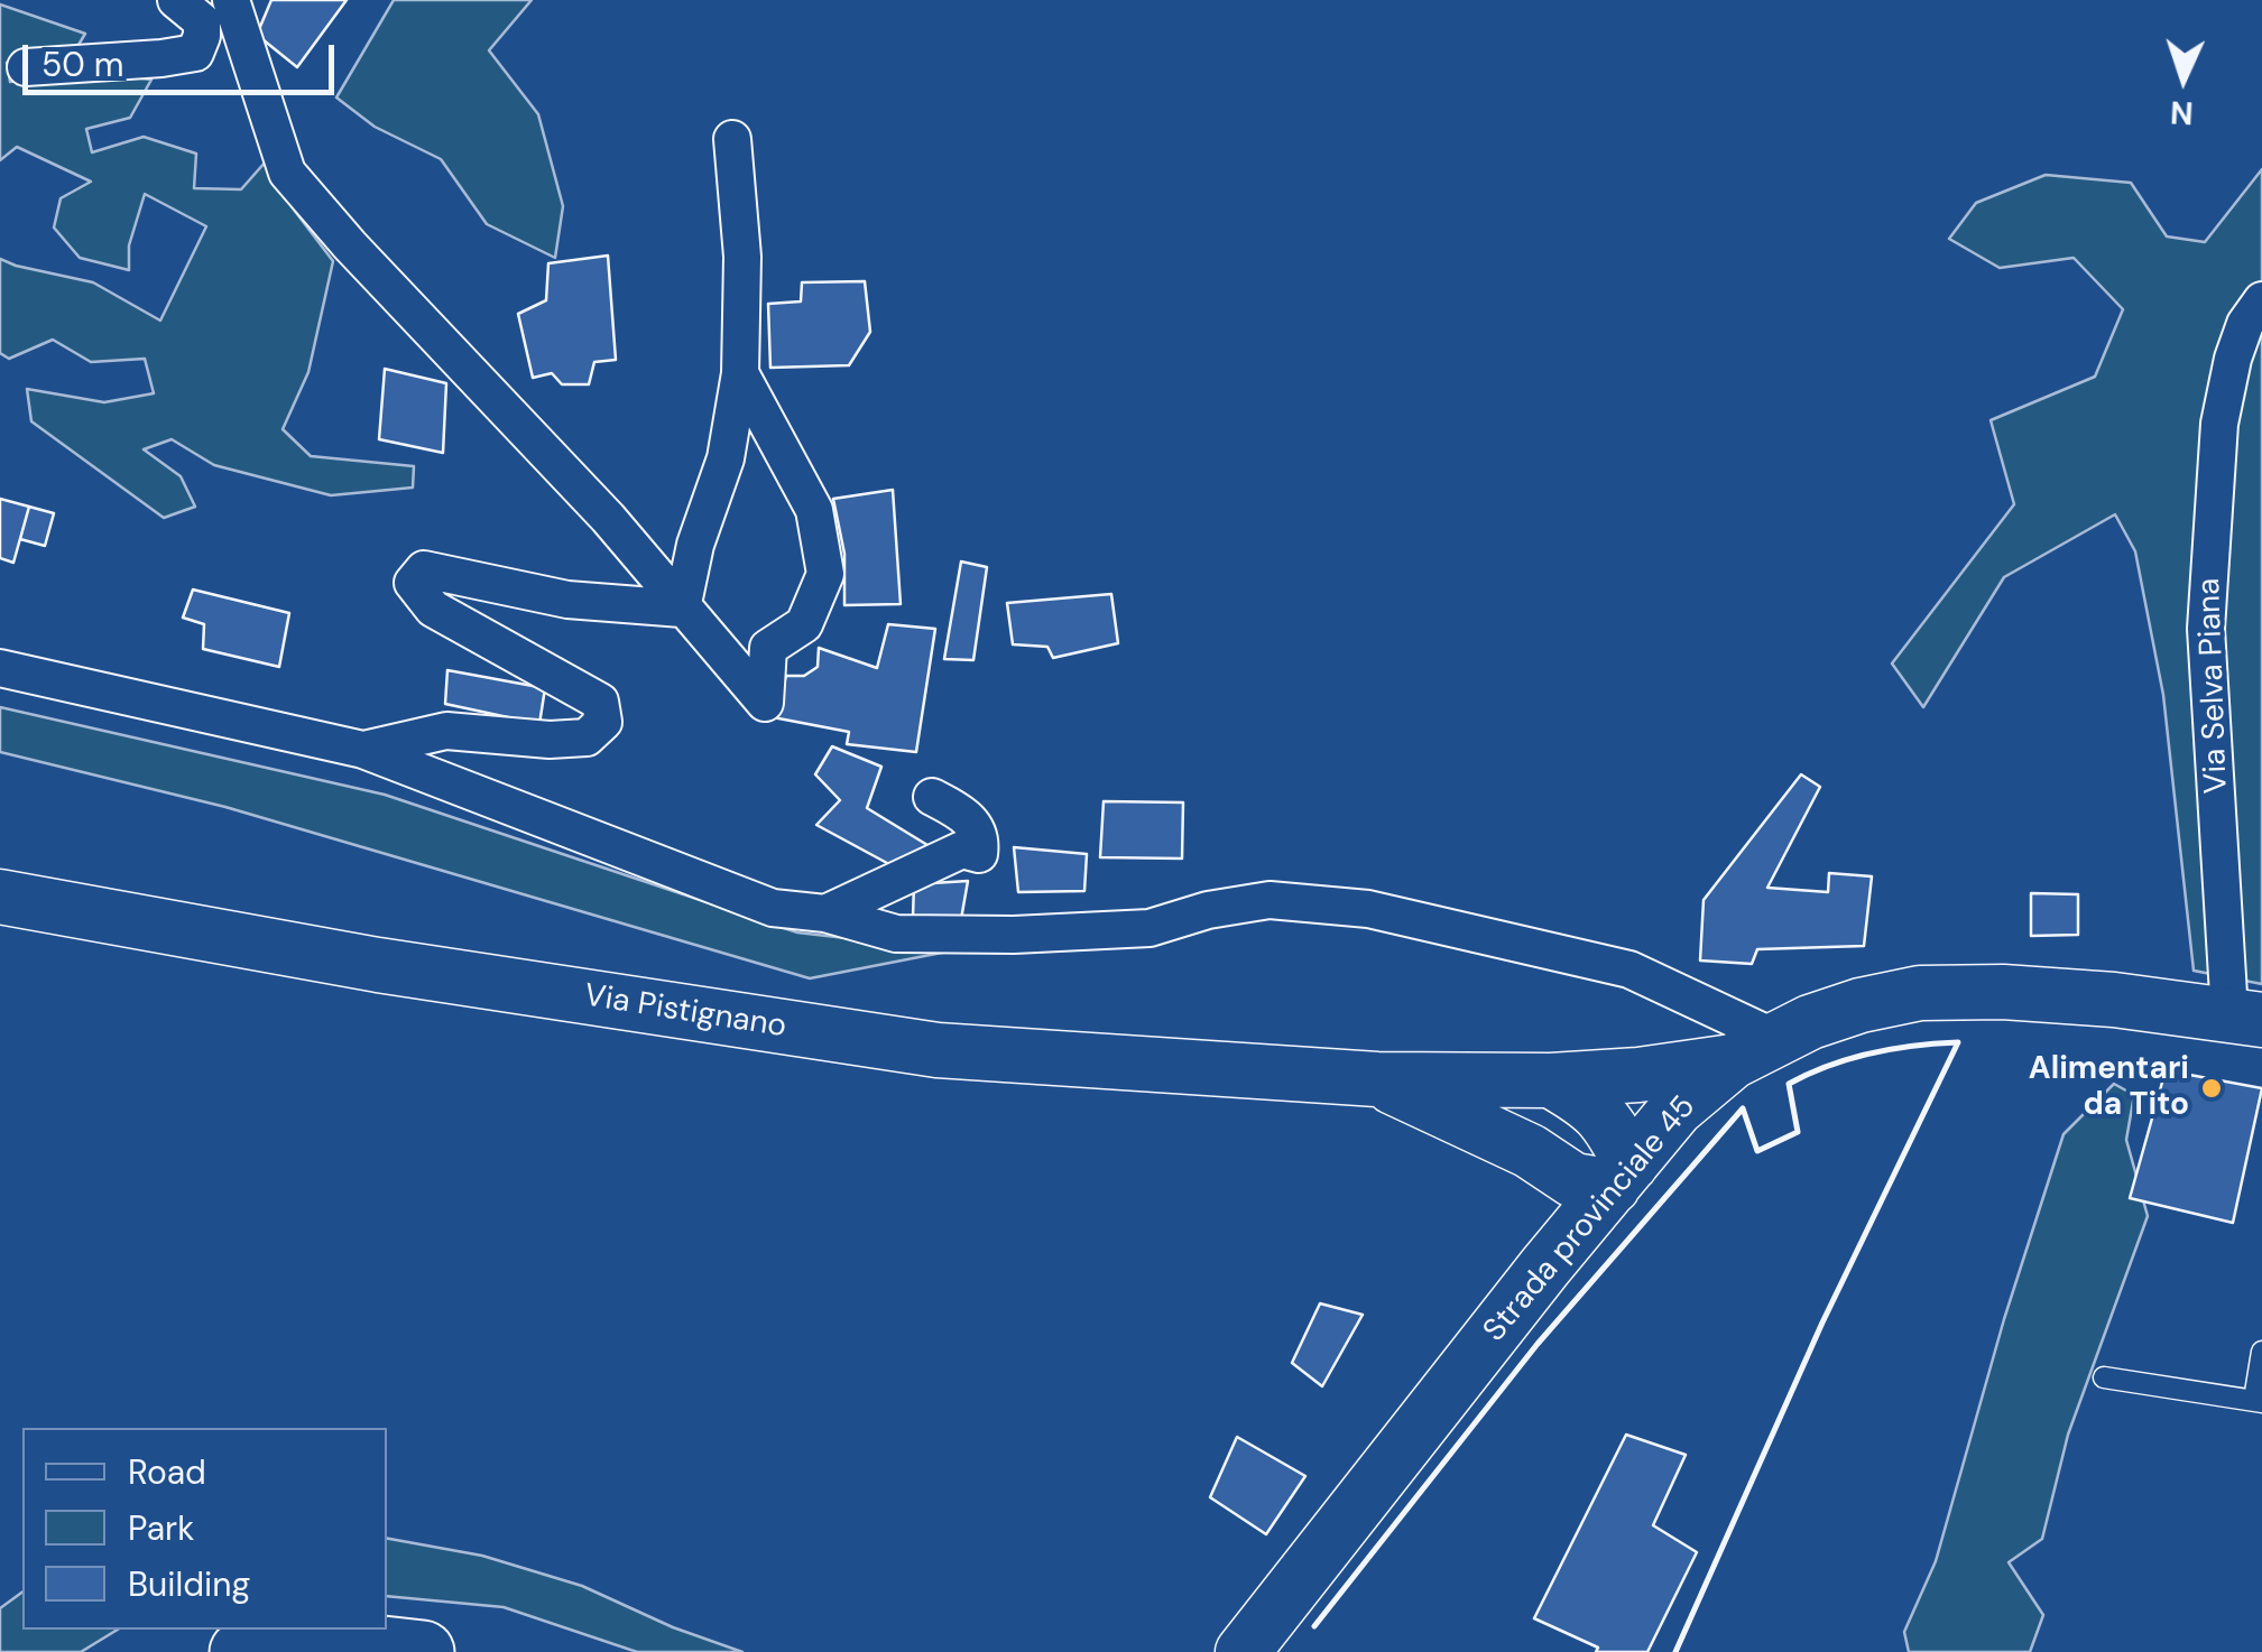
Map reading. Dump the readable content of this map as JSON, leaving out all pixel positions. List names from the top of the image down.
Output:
{
  "streets": {
    "street": ["Via Selva Piana", "Via Pistignano", "Strada provinciale 45"]
  },
  "crossings": [
    ["Via Selva Piana", "Strada provinciale 45"],
    ["Via Pistignano", "Strada provinciale 45"]
  ],
  "places": ["Alimentari da Tito"],
  "legend": ["Road", "Park", "Building"],
  "scale_bar": "50 m",
  "north": "bottom"
}
